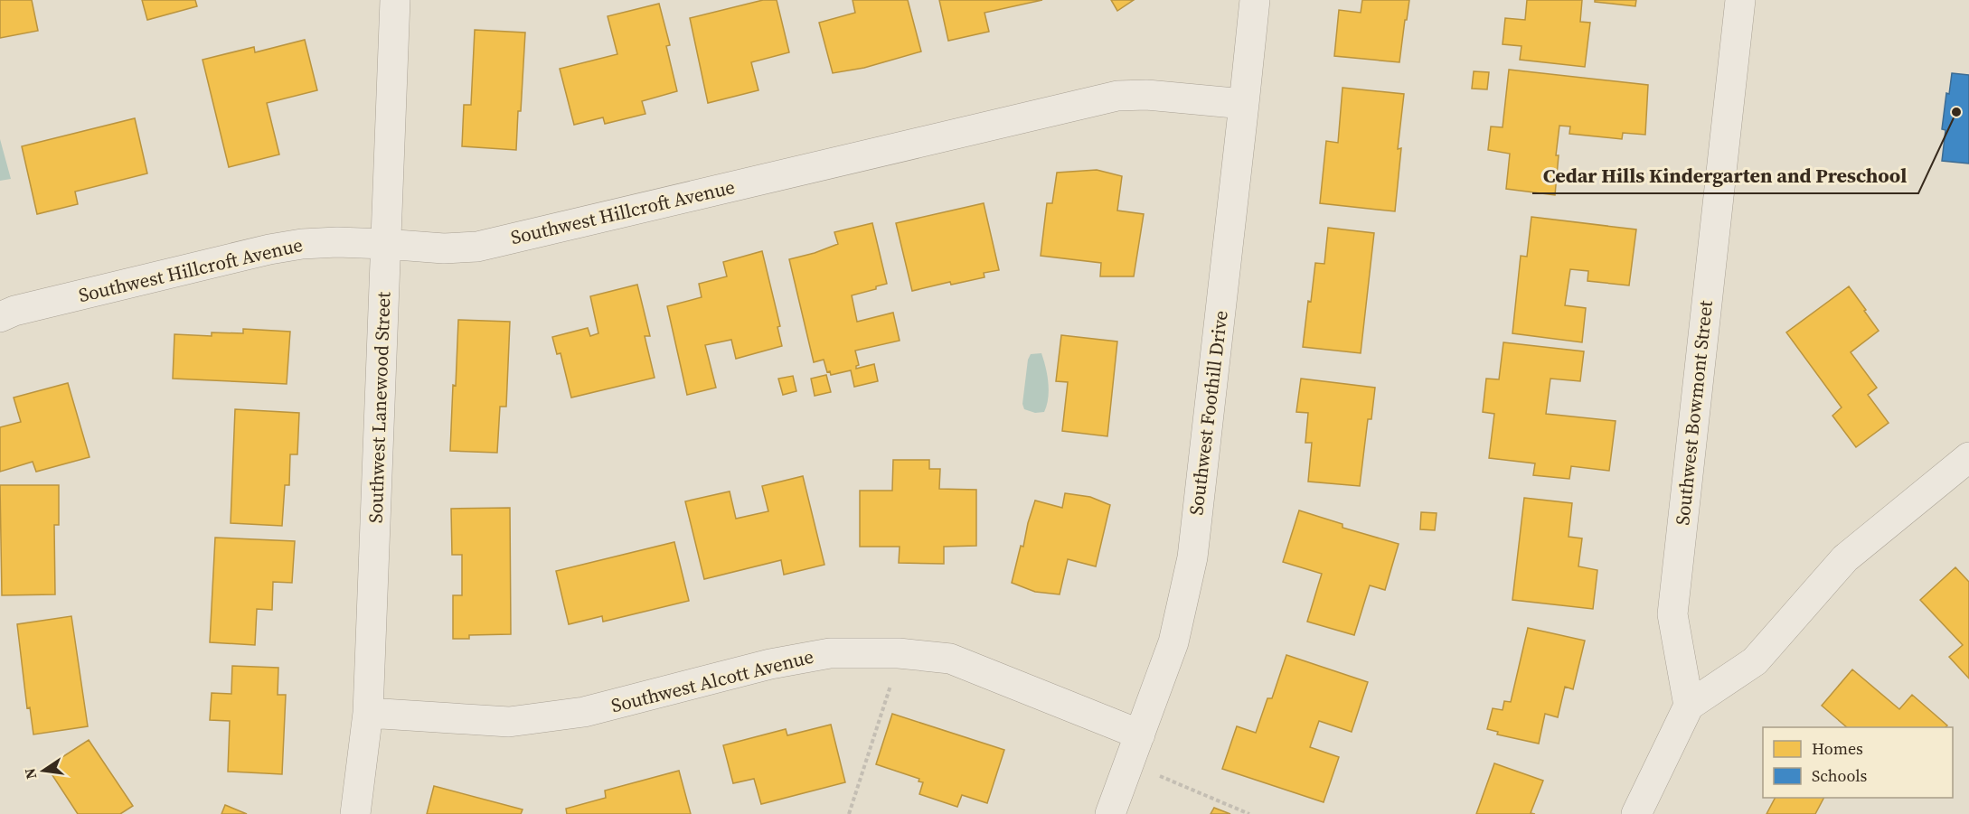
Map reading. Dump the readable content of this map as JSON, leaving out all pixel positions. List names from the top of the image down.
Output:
{
  "streets": {
    "street": [
      "Southwest Hillcroft Avenue",
      "Southwest Lanewood Street",
      "Southwest Foothill Drive",
      "Southwest Bowmont Street",
      "Southwest Alcott Avenue"
    ]
  },
  "crossings": [
    ["Southwest Hillcroft Avenue", "Southwest Lanewood Street"],
    ["Southwest Hillcroft Avenue", "Southwest Foothill Drive"],
    ["Southwest Lanewood Street", "Southwest Alcott Avenue"],
    ["Southwest Foothill Drive", "Southwest Alcott Avenue"]
  ],
  "places": ["Cedar Hills Kindergarten and Preschool"],
  "legend": ["Homes", "Schools"],
  "north": "left"
}
